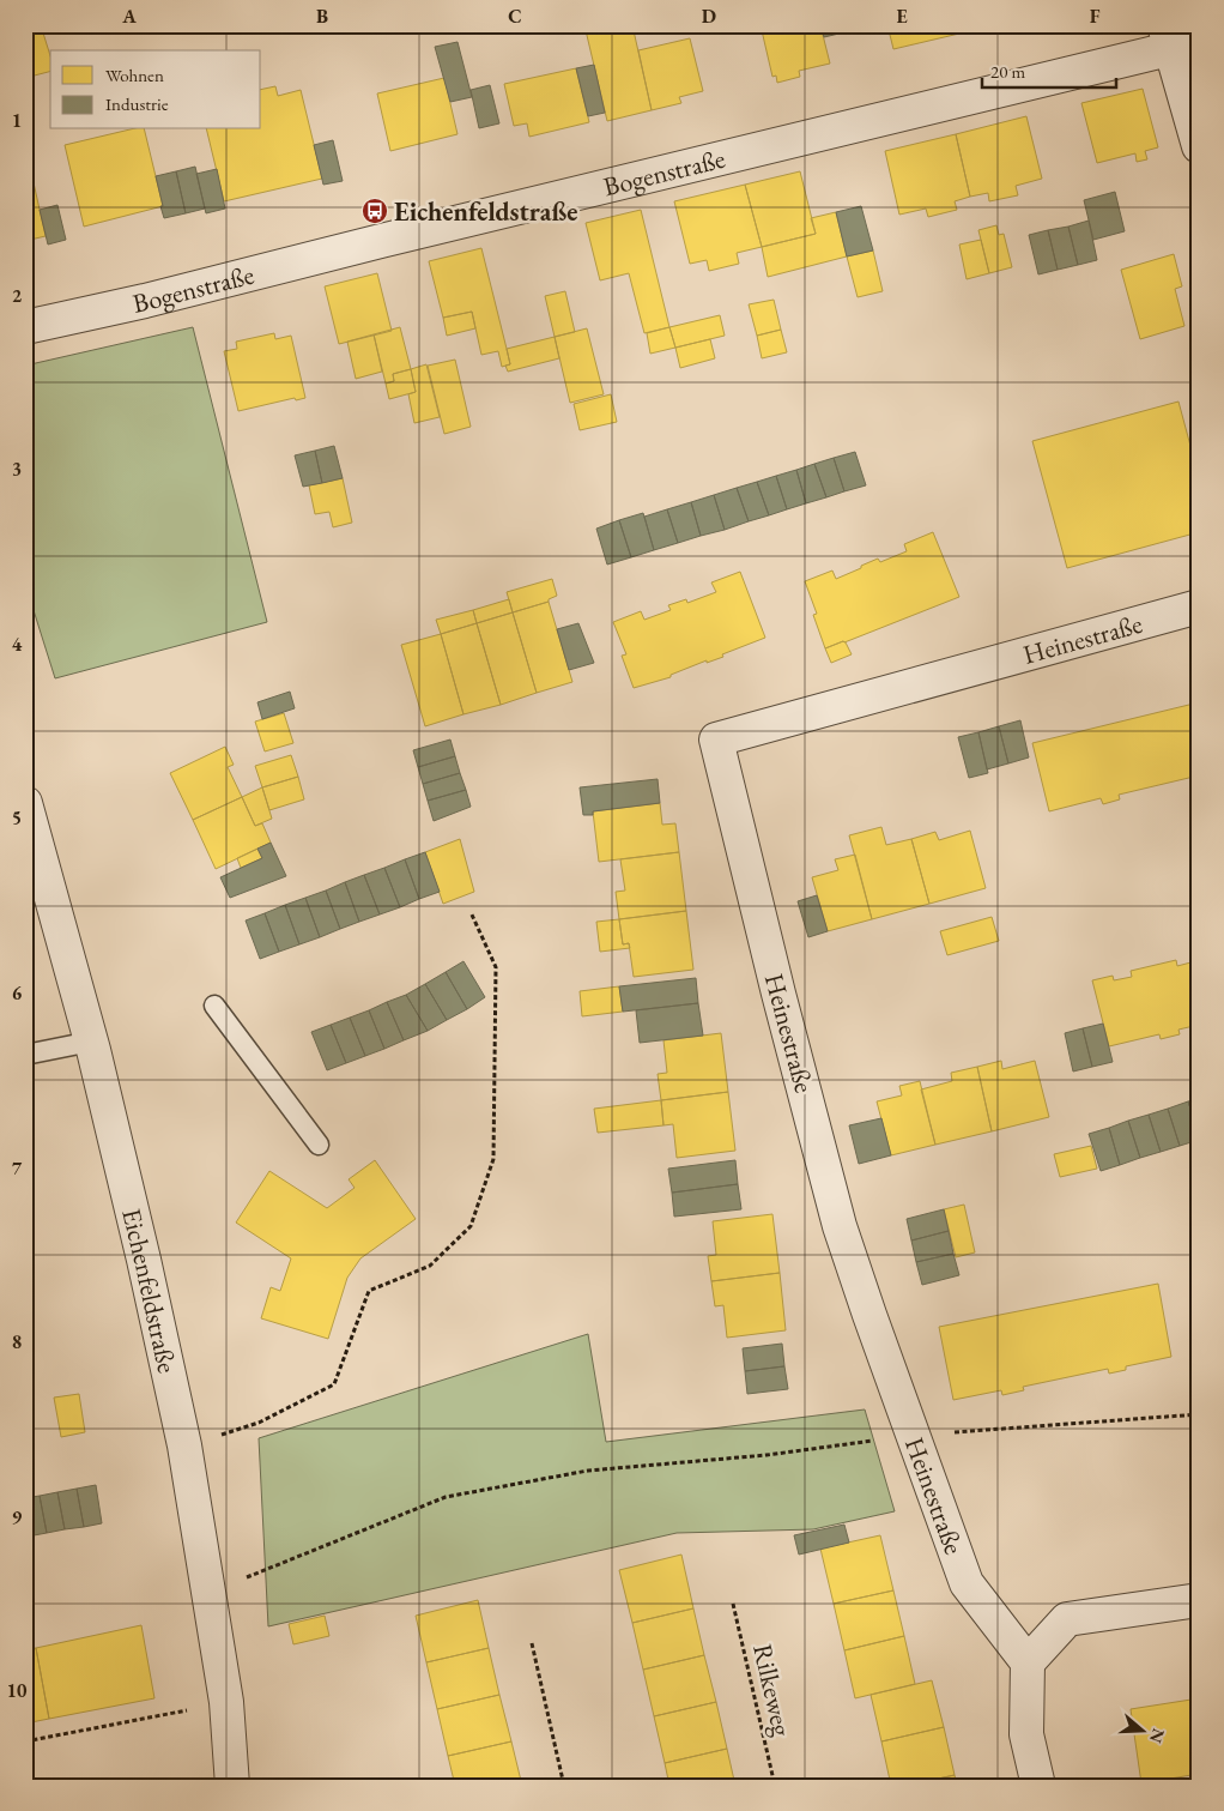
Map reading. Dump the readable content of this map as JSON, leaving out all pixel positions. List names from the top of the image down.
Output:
{
  "streets": {
    "street": ["Bogenstraße", "Heinestraße", "Eichenfeldstraße"],
    "path": ["Rilkeweg"]
  },
  "places": {
    "bus stop": ["Eichenfeldstraße"]
  },
  "legend": ["Wohnen", "Industrie"],
  "scale_bar": "20 m",
  "north": "right",
  "grid": {
    "columns": [
      "A",
      "B",
      "C",
      "D",
      "E",
      "F"
    ],
    "rows": [
      "1",
      "2",
      "3",
      "4",
      "5",
      "6",
      "7",
      "8",
      "9",
      "10"
    ]
  }
}
